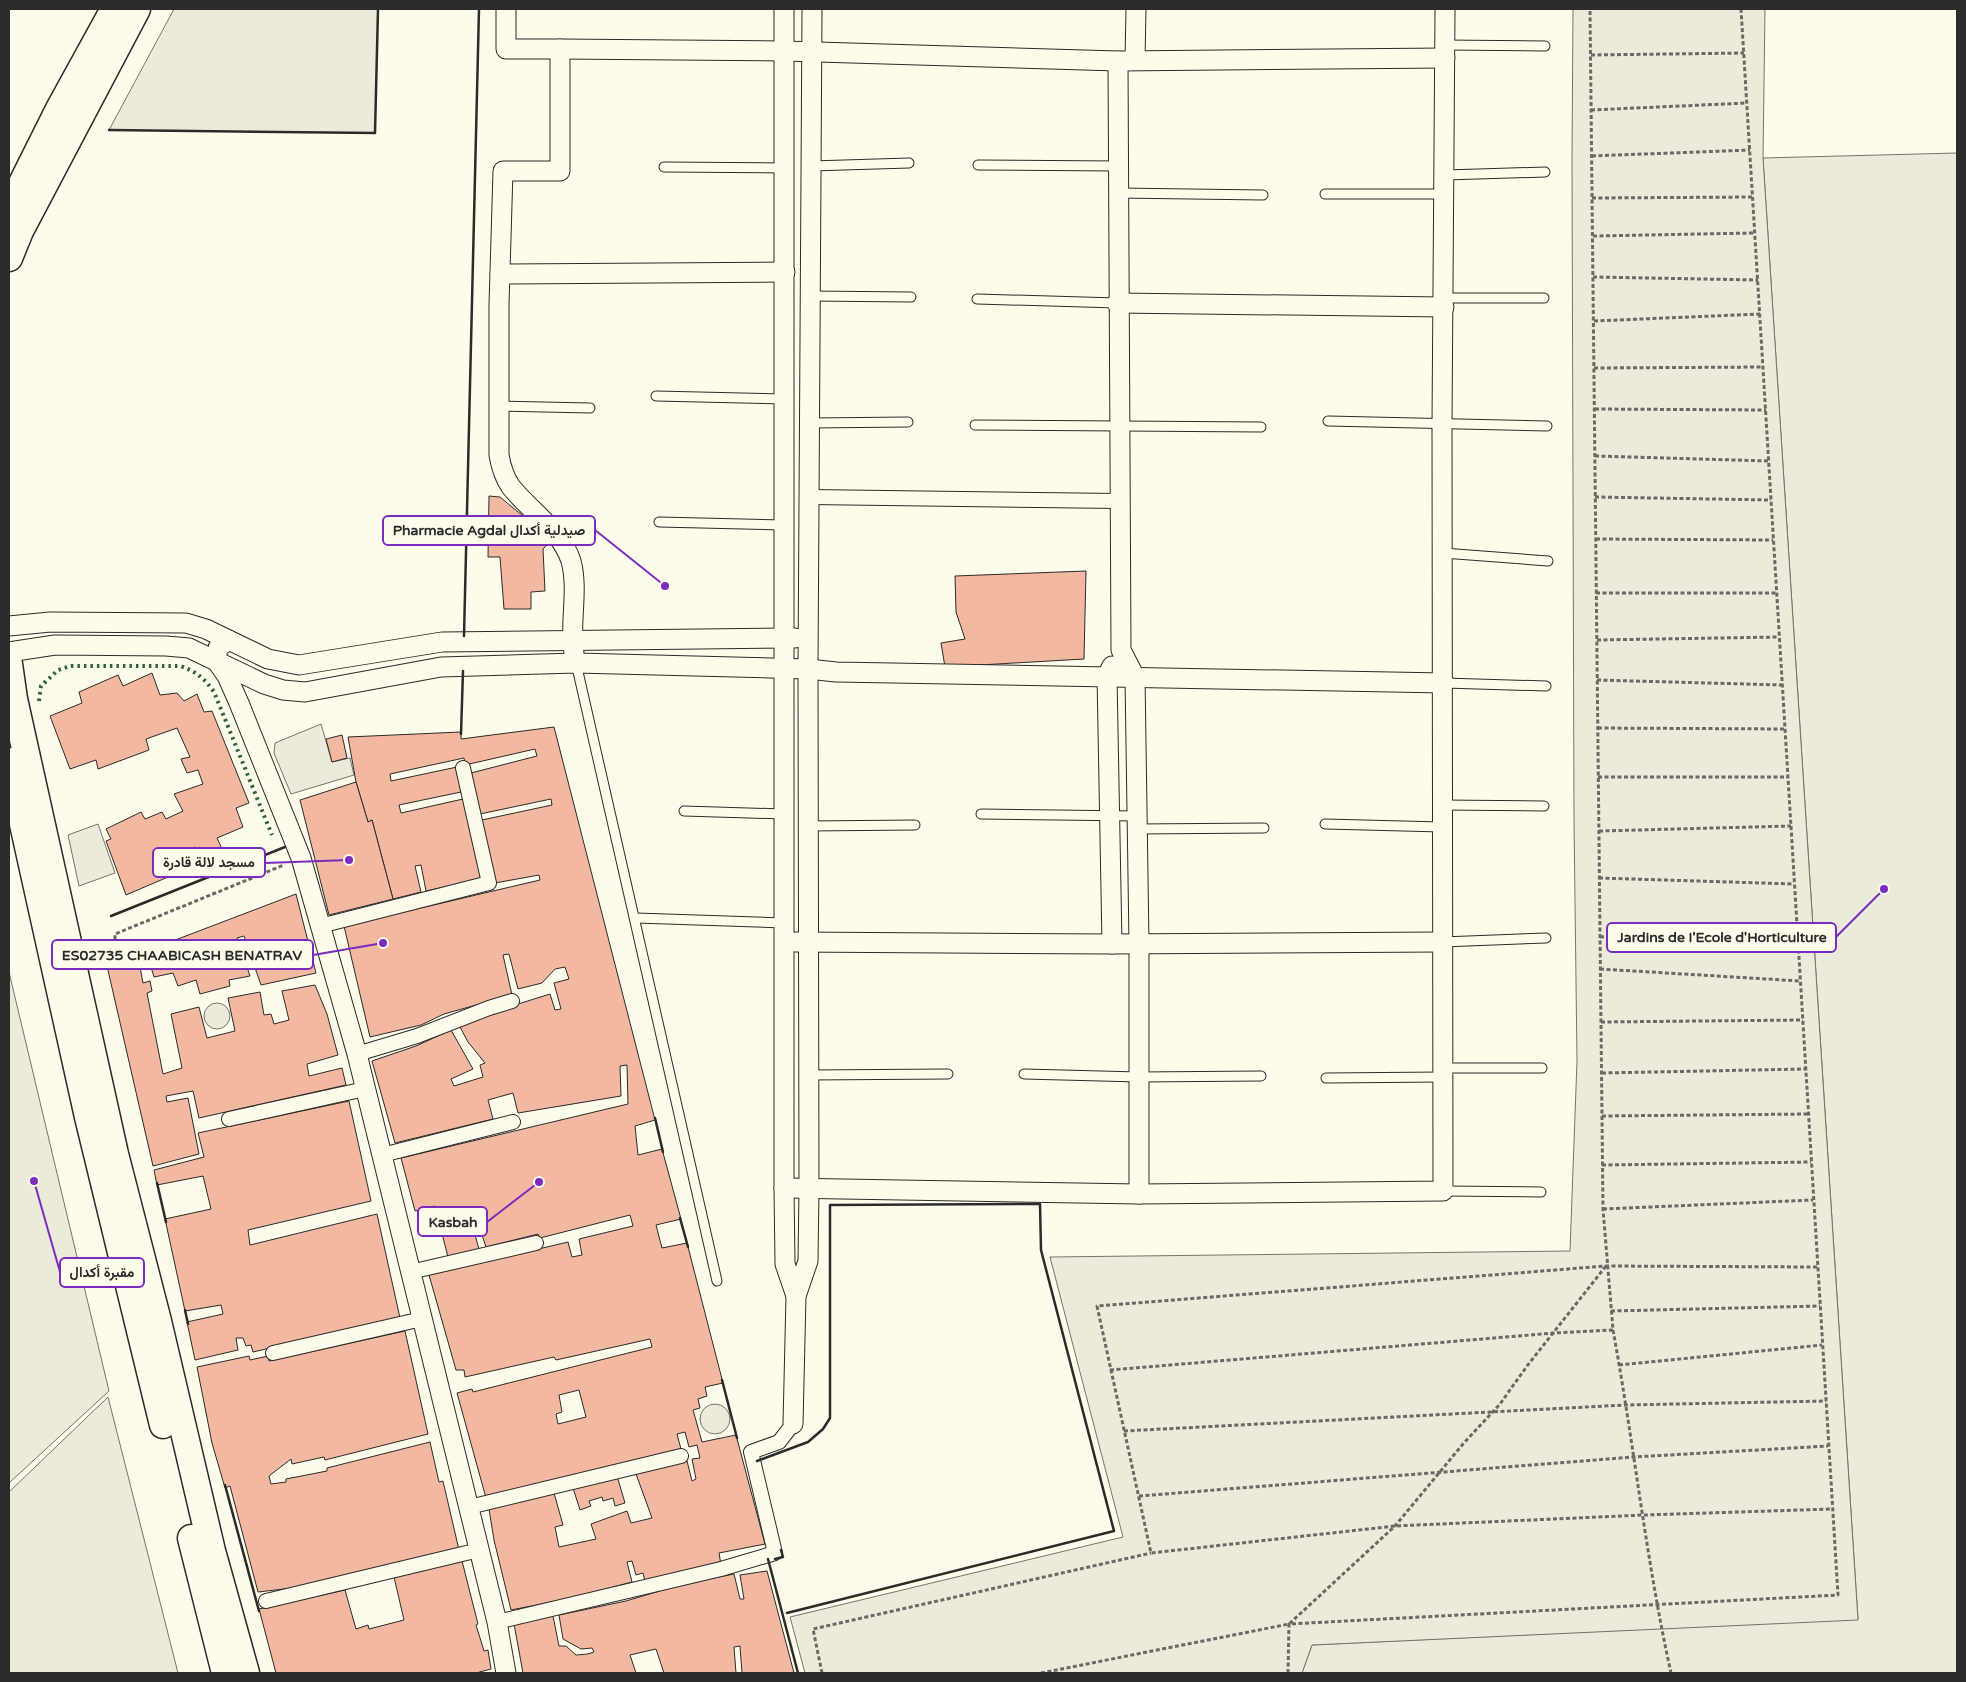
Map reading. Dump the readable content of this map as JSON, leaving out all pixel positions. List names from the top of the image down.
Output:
{
  "places": [
    "Pharmacie Agdal صيدلية أكدال",
    "مسجد لالة قادرة",
    "Jardins de I'Ecole d'Horticulture",
    "ES02735 CHAABICASH BENATRAV",
    "مقبرة أكدال",
    "Kasbah"
  ]
}
